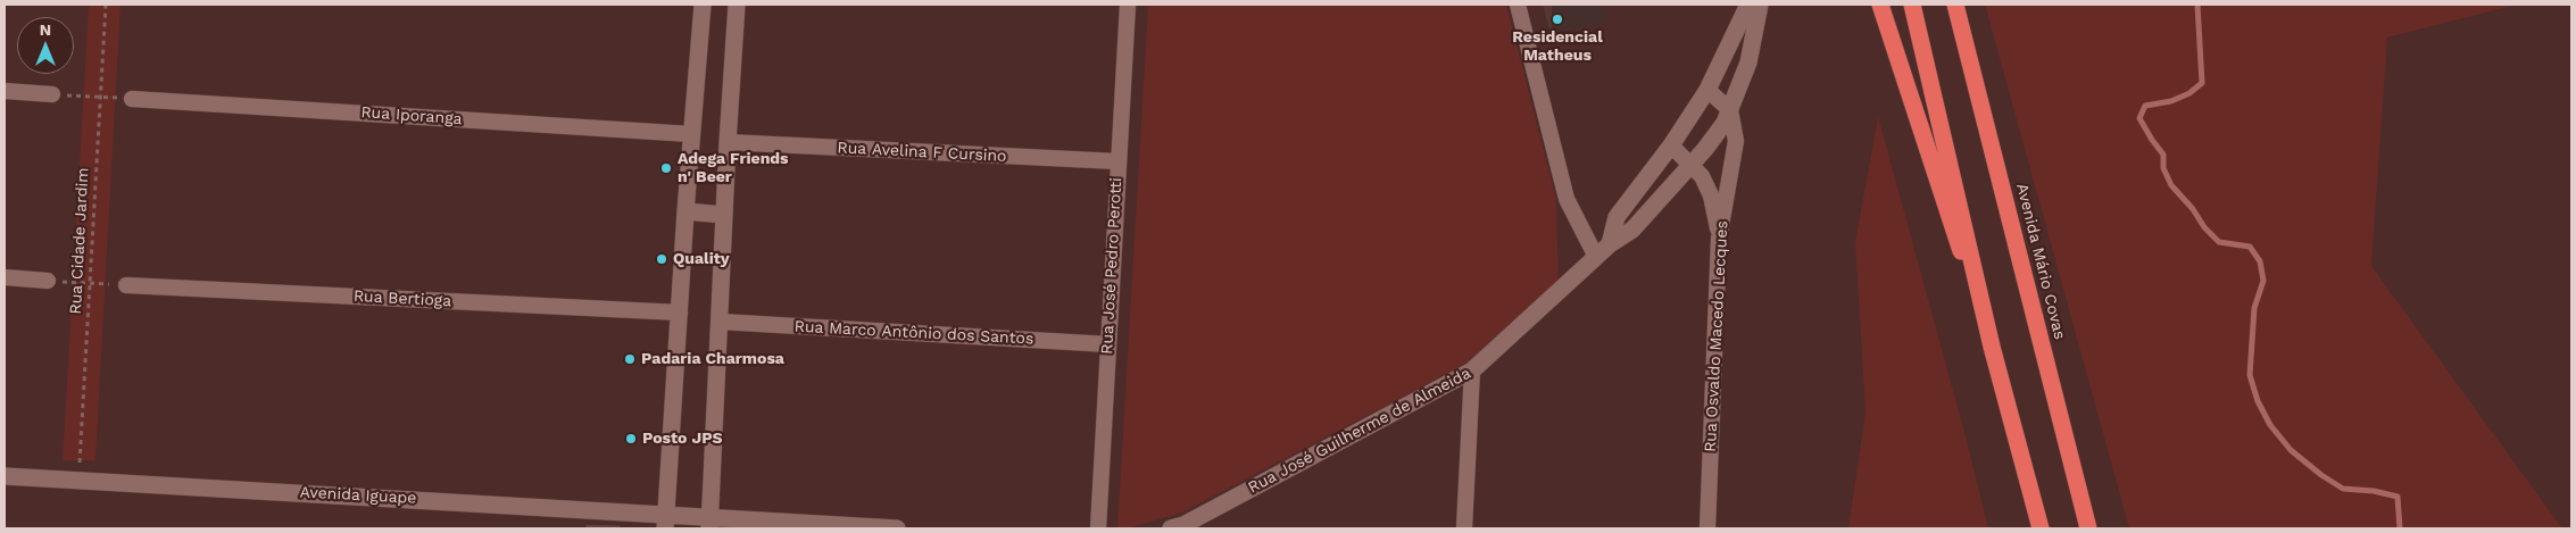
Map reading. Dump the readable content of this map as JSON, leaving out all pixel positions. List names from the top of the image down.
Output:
{
  "streets": {
    "highway": ["Avenida Mário Covas"],
    "street": [
      "Rua Iporanga",
      "Rua Avelina F Cursino",
      "Rua José Pedro Perotti",
      "Rua Bertioga",
      "Rua Marco Antônio dos Santos",
      "Rua Osvaldo Macedo Lecques",
      "Rua José Guilherme de Almeida",
      "Avenida Iguape"
    ],
    "path": ["Rua Cidade Jardim"]
  },
  "crossings": [
    ["Rua Avelina F Cursino", "Rua José Pedro Perotti"],
    ["Rua Cidade Jardim", "Avenida Iguape"],
    ["Rua José Pedro Perotti", "Rua Marco Antônio dos Santos"],
    ["Rua Osvaldo Macedo Lecques", "Rua José Guilherme de Almeida"]
  ],
  "places": [
    "Residencial Matheus",
    "Adega Friends n' Beer",
    "Quality",
    "Padaria Charmosa",
    "Posto JPS"
  ],
  "north": "top"
}
